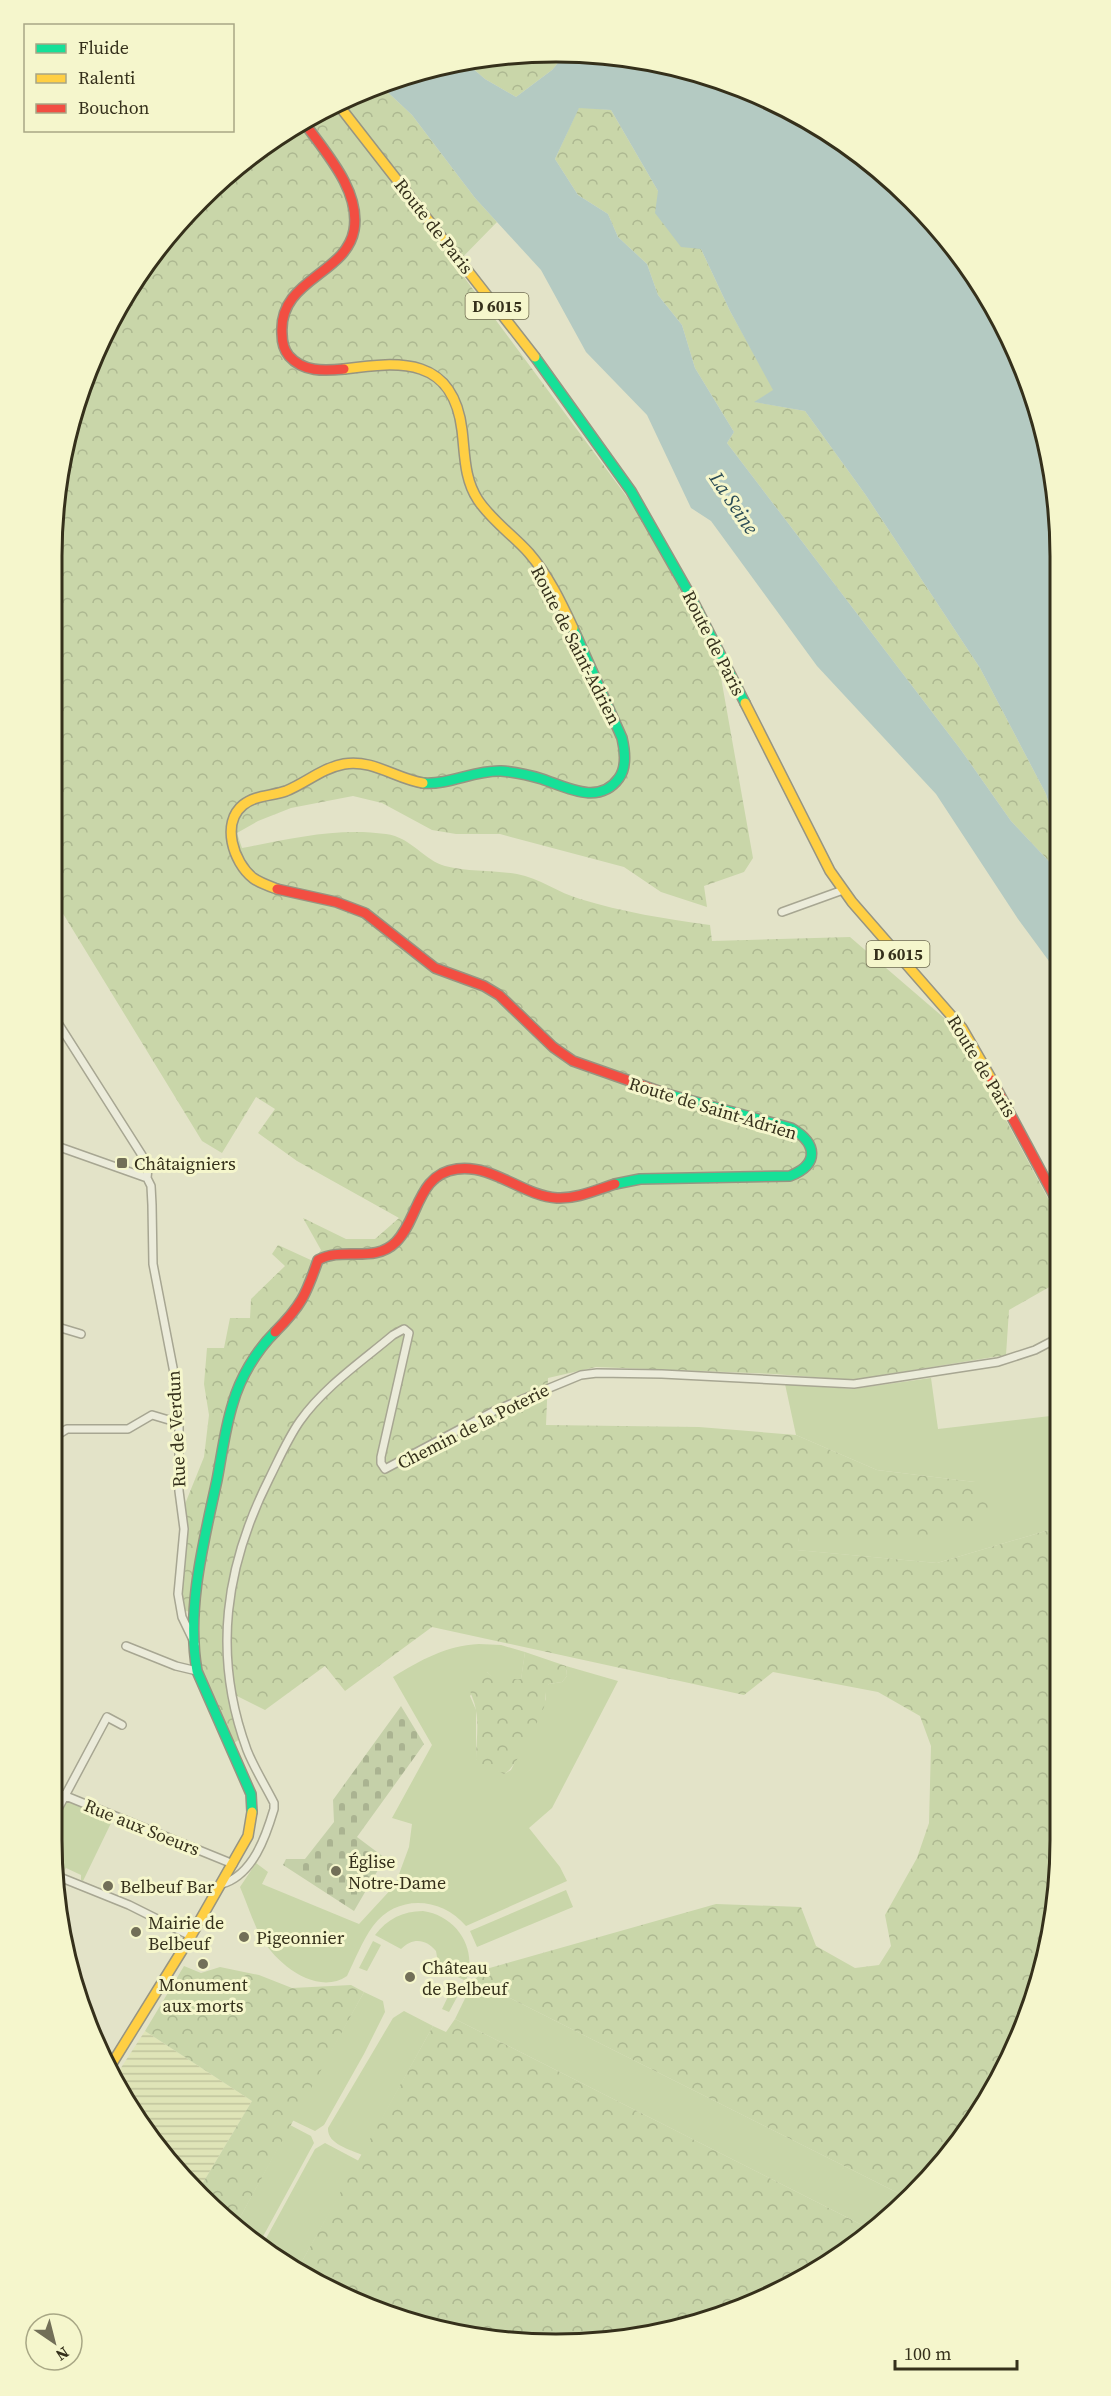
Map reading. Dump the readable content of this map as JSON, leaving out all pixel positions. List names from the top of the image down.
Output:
{
  "streets": {
    "main road": ["Route de Paris", "D 6015", "Route de Saint-Adrien"],
    "street": ["Chemin de la Poterie", "Rue de Verdun", "Rue aux Soeurs"]
  },
  "crossings": [
    ["Route de Saint-Adrien", "Rue de Verdun"]
  ],
  "water": ["La Seine"],
  "places": {
    "transit": ["Châtaigniers"],
    "other": [
      "Église Notre-Dame",
      "Belbeuf Bar",
      "Mairie de Belbeuf",
      "Pigeonnier",
      "Monument aux morts",
      "Château de Belbeuf"
    ]
  },
  "legend": ["Fluide", "Ralenti", "Bouchon"],
  "scale_bar": "100 m",
  "north": "bottom right"
}
